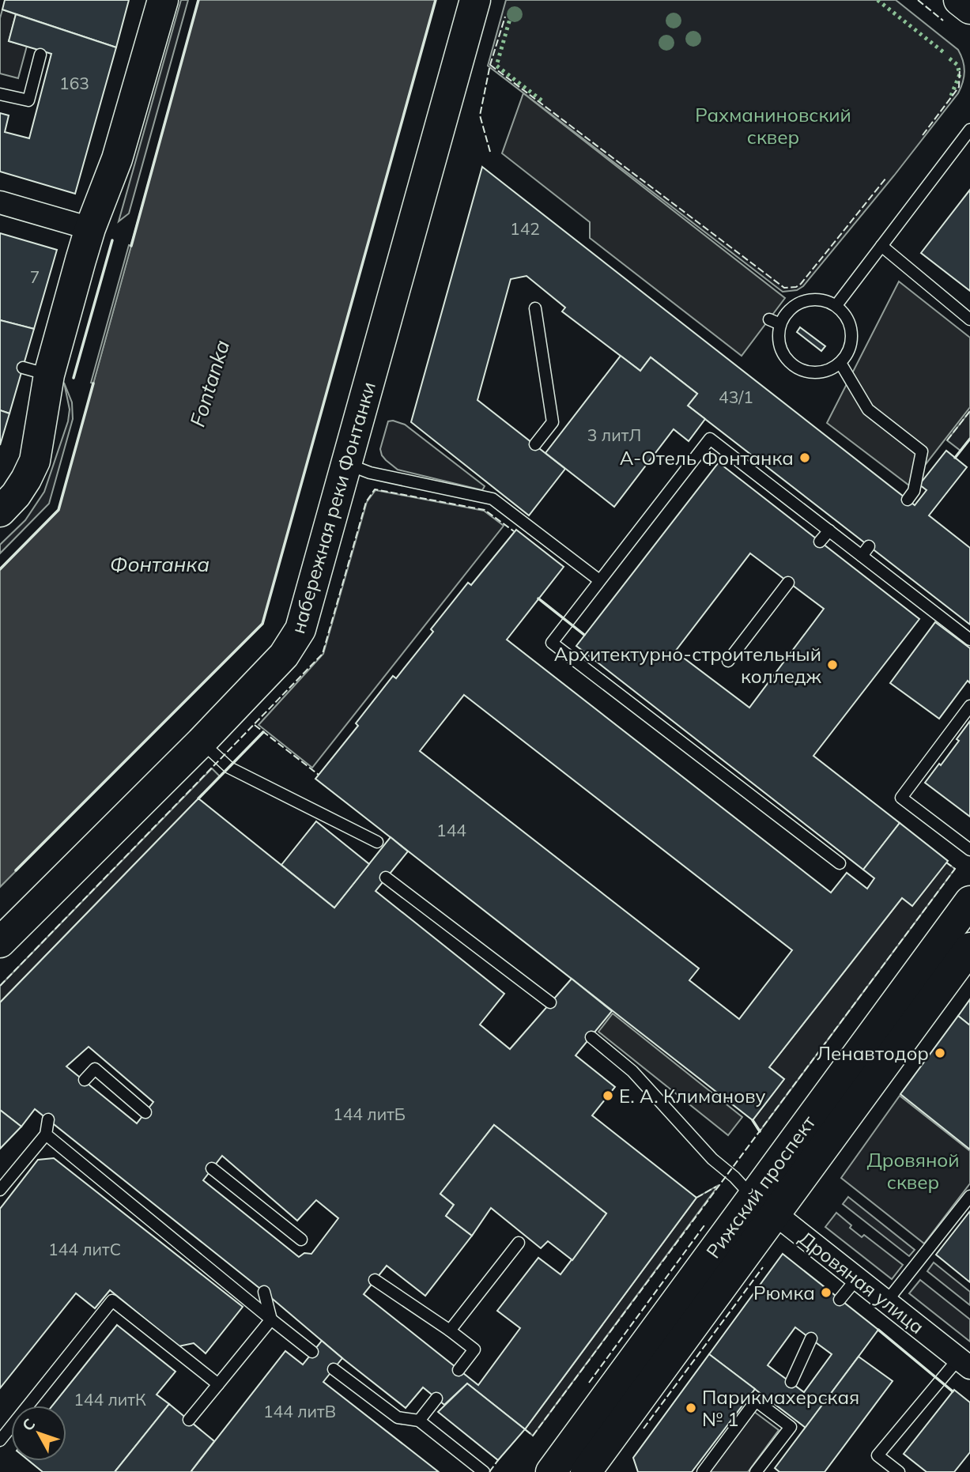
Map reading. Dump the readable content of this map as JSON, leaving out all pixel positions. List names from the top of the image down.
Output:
{
  "streets": {
    "street": ["набережная реки Фонтанки", "Рижский проспект", "Дровяная улица"]
  },
  "crossings": [
    ["Рижский проспект", "Дровяная улица"]
  ],
  "water": ["Fontanka", "Фонтанка"],
  "parks": ["Рахманиновский сквер", "Дровяной сквер"],
  "places": [
    "A-Отель Фонтанка",
    "Архитектурно-строительный колледж",
    "Ленавтодор",
    "Е. А. Климанову",
    "Рюмка",
    "Парикмахерская № 1"
  ],
  "house_numbers": [
    "163",
    "142",
    "7",
    "43/1",
    "3 литЛ",
    "144",
    "144 литБ",
    "144 литС",
    "144 литК",
    "144 литВ"
  ],
  "north": "top left"
}
